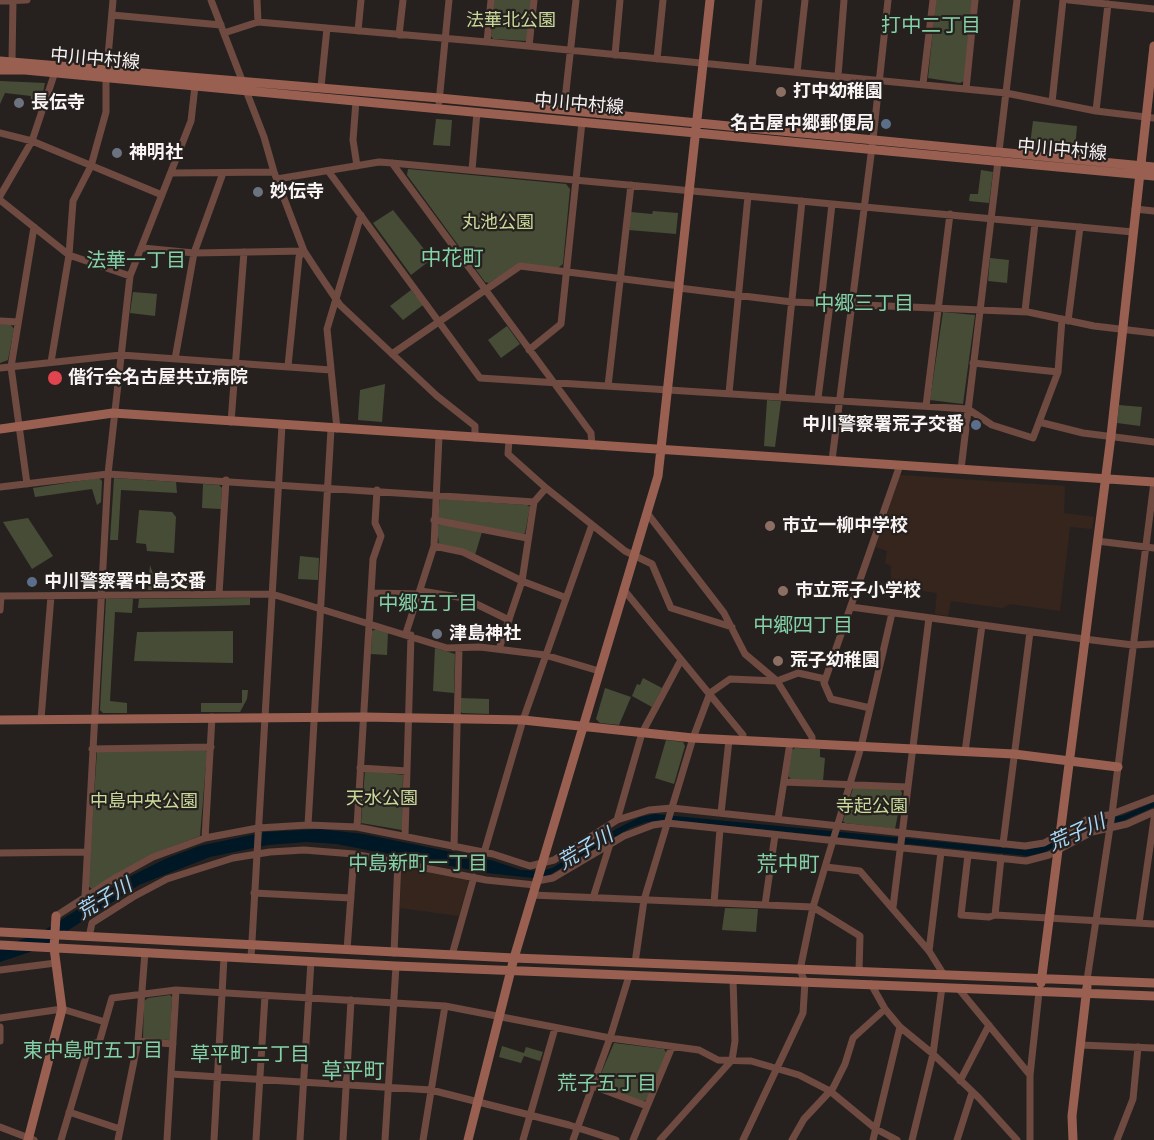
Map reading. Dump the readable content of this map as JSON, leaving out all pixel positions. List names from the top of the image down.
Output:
{
  "streets": {
    "street": ["中川中村線"]
  },
  "districts": [
    "打中二丁目",
    "中花町",
    "法華一丁目",
    "中郷三丁目",
    "中郷五丁目",
    "中郷四丁目",
    "中島新町一丁目",
    "荒中町",
    "東中島町五丁目",
    "草平町二丁目",
    "草平町",
    "荒子五丁目"
  ],
  "water": ["荒子川"],
  "parks": [
    "法華北公園",
    "丸池公園",
    "天水公園",
    "中島中央公園",
    "寺起公園"
  ],
  "places": [
    "打中幼稚園",
    "長伝寺",
    "名古屋中郷郵便局",
    "神明社",
    "妙伝寺",
    "偕行会名古屋共立病院",
    "中川警察署荒子交番",
    "市立一柳中学校",
    "中川警察署中島交番",
    "市立荒子小学校",
    "津島神社",
    "荒子幼稚園"
  ]
}
